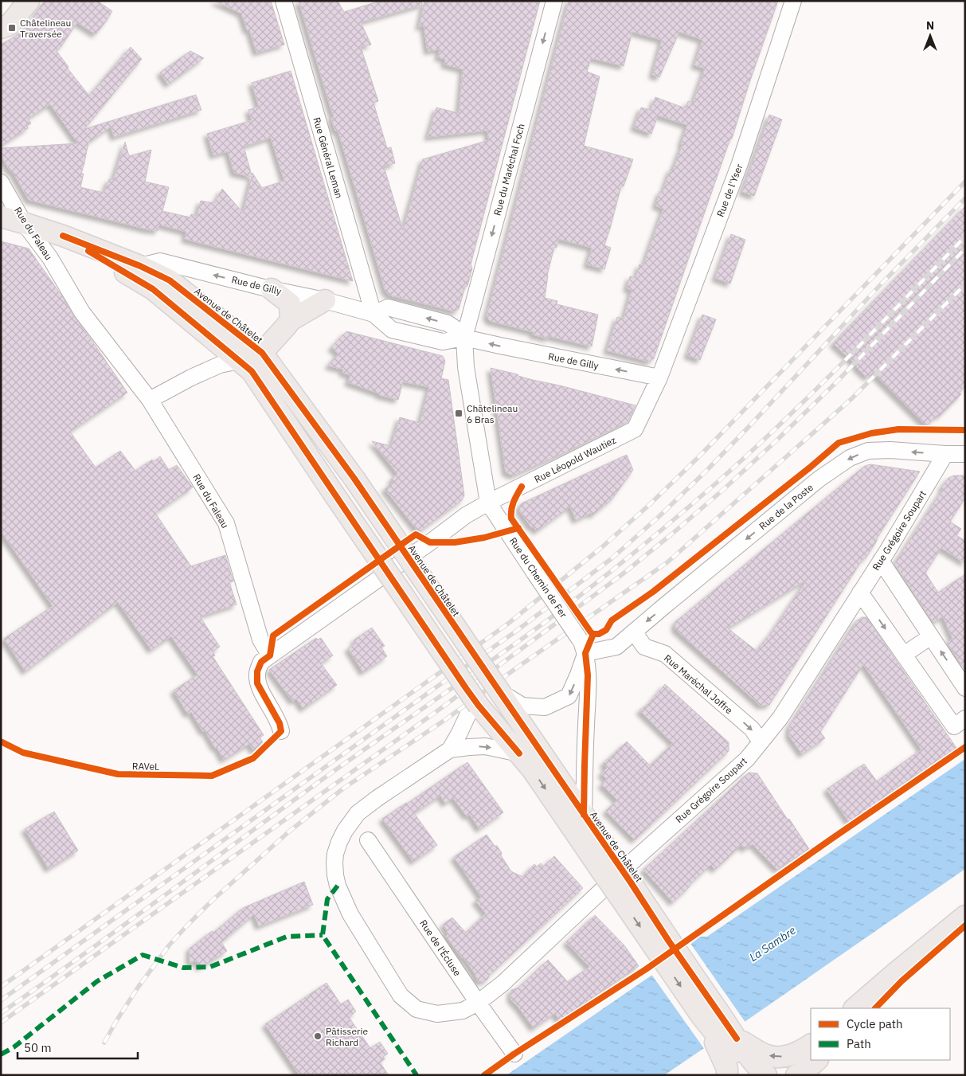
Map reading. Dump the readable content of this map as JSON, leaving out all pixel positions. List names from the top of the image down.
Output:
{
  "streets": {
    "main road": ["Avenue de Châtelet"],
    "street": [
      "Rue Général Leman",
      "Rue du Maréchal Foch",
      "Rue de l'Yser",
      "Rue du Faleau",
      "Rue de Gilly",
      "Rue Léopold Wautiez",
      "Rue de la Poste",
      "Rue Grégoire Soupart",
      "Rue du Chemin de Fer",
      "Rue Maréchal Joffre",
      "Rue de l'Écluse"
    ],
    "cycle path": ["RAVeL"]
  },
  "crossings": [
    ["Rue Général Leman", "Rue de Gilly"],
    ["Rue du Maréchal Foch", "Rue de Gilly"],
    ["Rue du Maréchal Foch", "Rue du Chemin de Fer"],
    ["Rue de l'Yser", "Rue de Gilly"],
    ["Rue de l'Yser", "Rue Léopold Wautiez"],
    ["Rue du Faleau", "Rue Léopold Wautiez"],
    ["Rue de Gilly", "Avenue de Châtelet"],
    ["Rue de Gilly", "Rue Léopold Wautiez"],
    ["Rue de Gilly", "Rue du Chemin de Fer"],
    ["Rue Léopold Wautiez", "Rue du Chemin de Fer"],
    ["Rue de la Poste", "Rue Grégoire Soupart"],
    ["Rue de la Poste", "Rue du Chemin de Fer"],
    ["Rue de la Poste", "Rue Maréchal Joffre"],
    ["Rue Grégoire Soupart", "Rue Maréchal Joffre"],
    ["Rue Grégoire Soupart", "Rue de l'Écluse"]
  ],
  "one_way": [
    "Rue du Maréchal Foch",
    "Rue de Gilly",
    "Rue de la Poste",
    "Rue Maréchal Joffre"
  ],
  "water": ["La Sambre"],
  "places": {
    "transit": ["Châtelineau Traversée", "Châtelineau 6 Bras"],
    "other": ["Pâtisserie Richard"]
  },
  "legend": ["Cycle path", "Path"],
  "scale_bar": "50 m",
  "north": "top"
}
